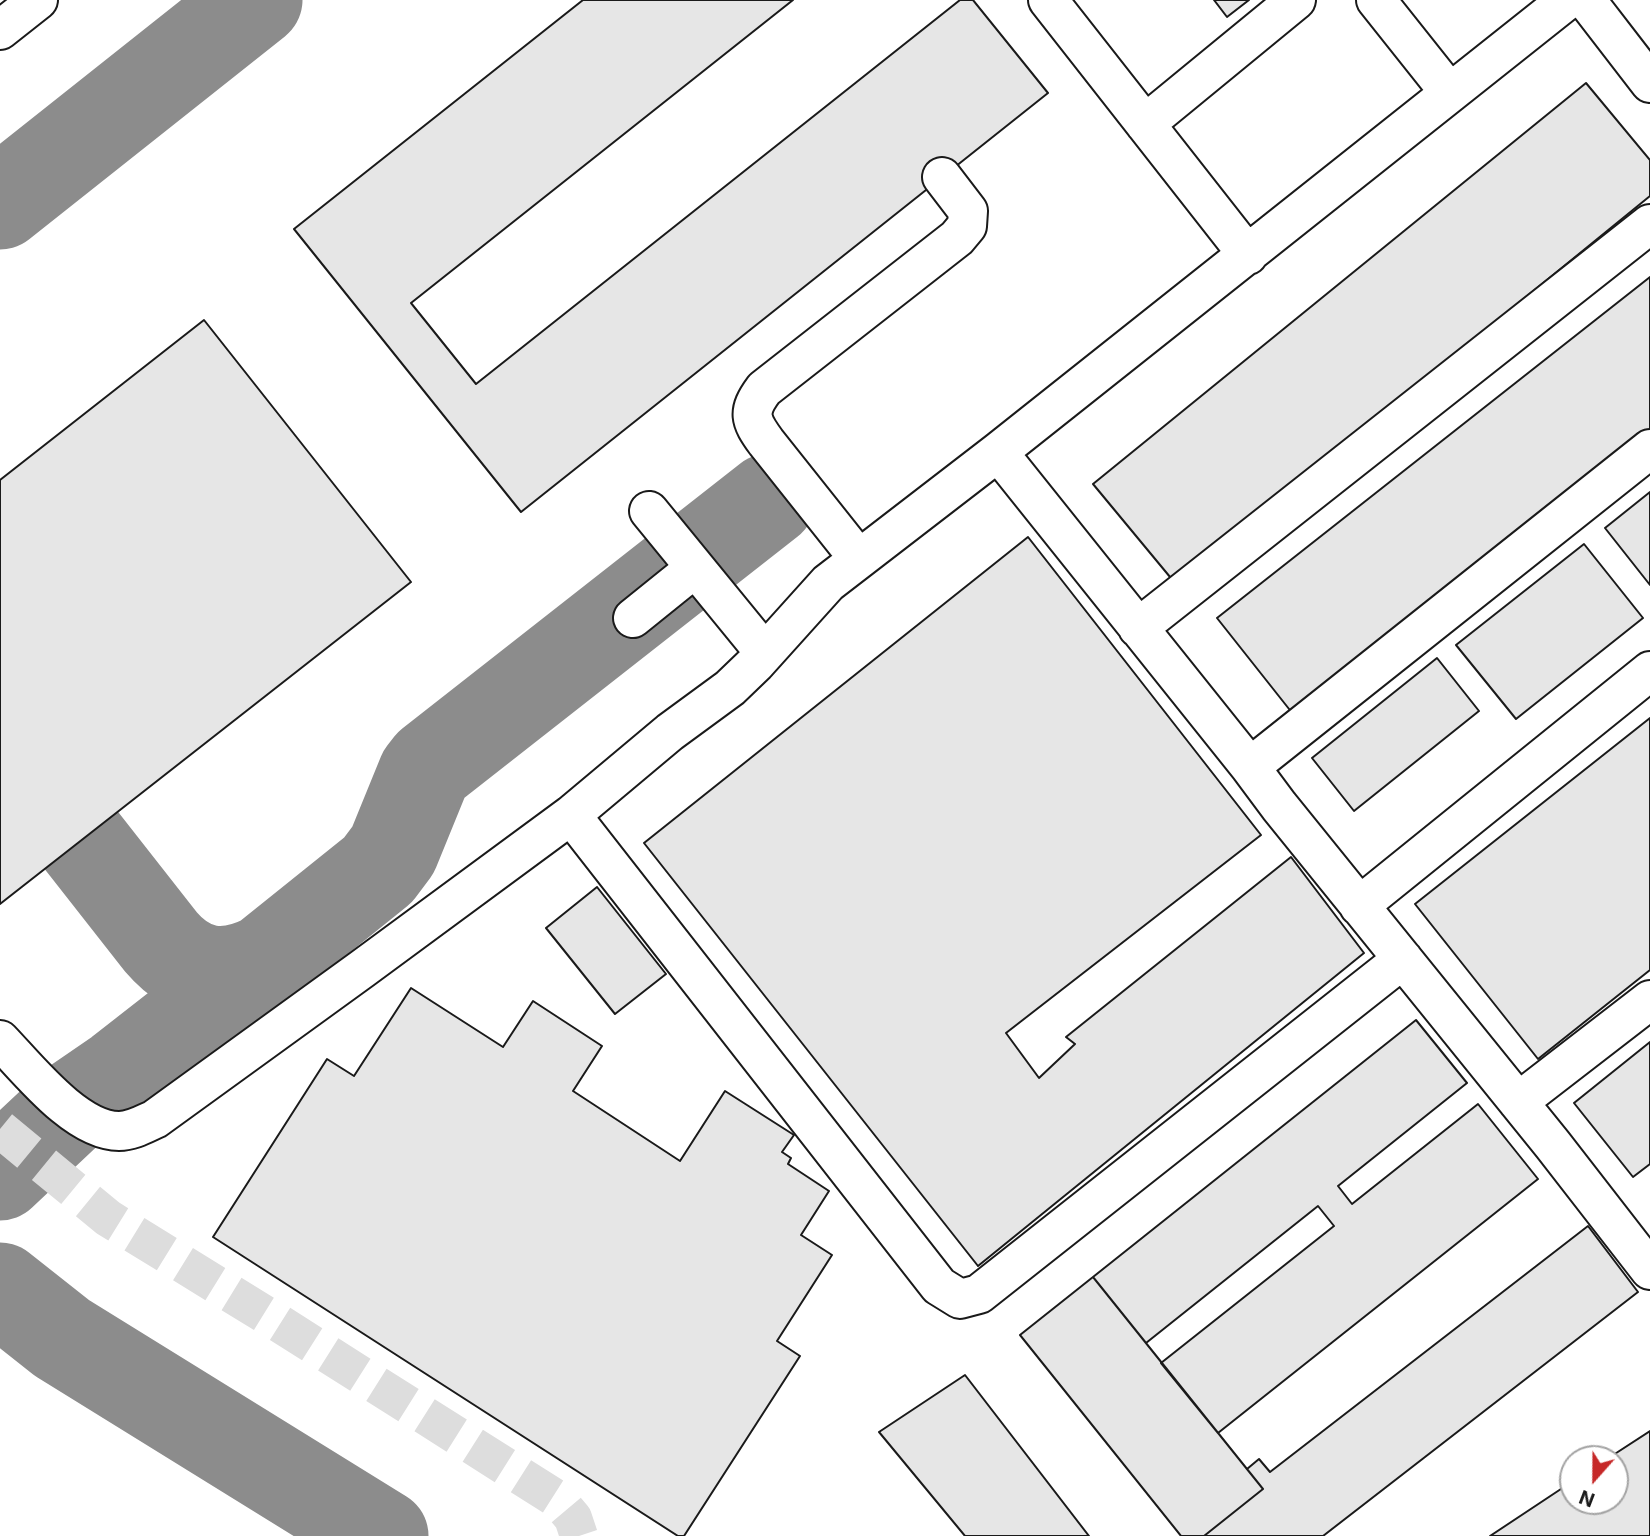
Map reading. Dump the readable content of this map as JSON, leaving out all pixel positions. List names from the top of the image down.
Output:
{
  "north": "bottom"
}
